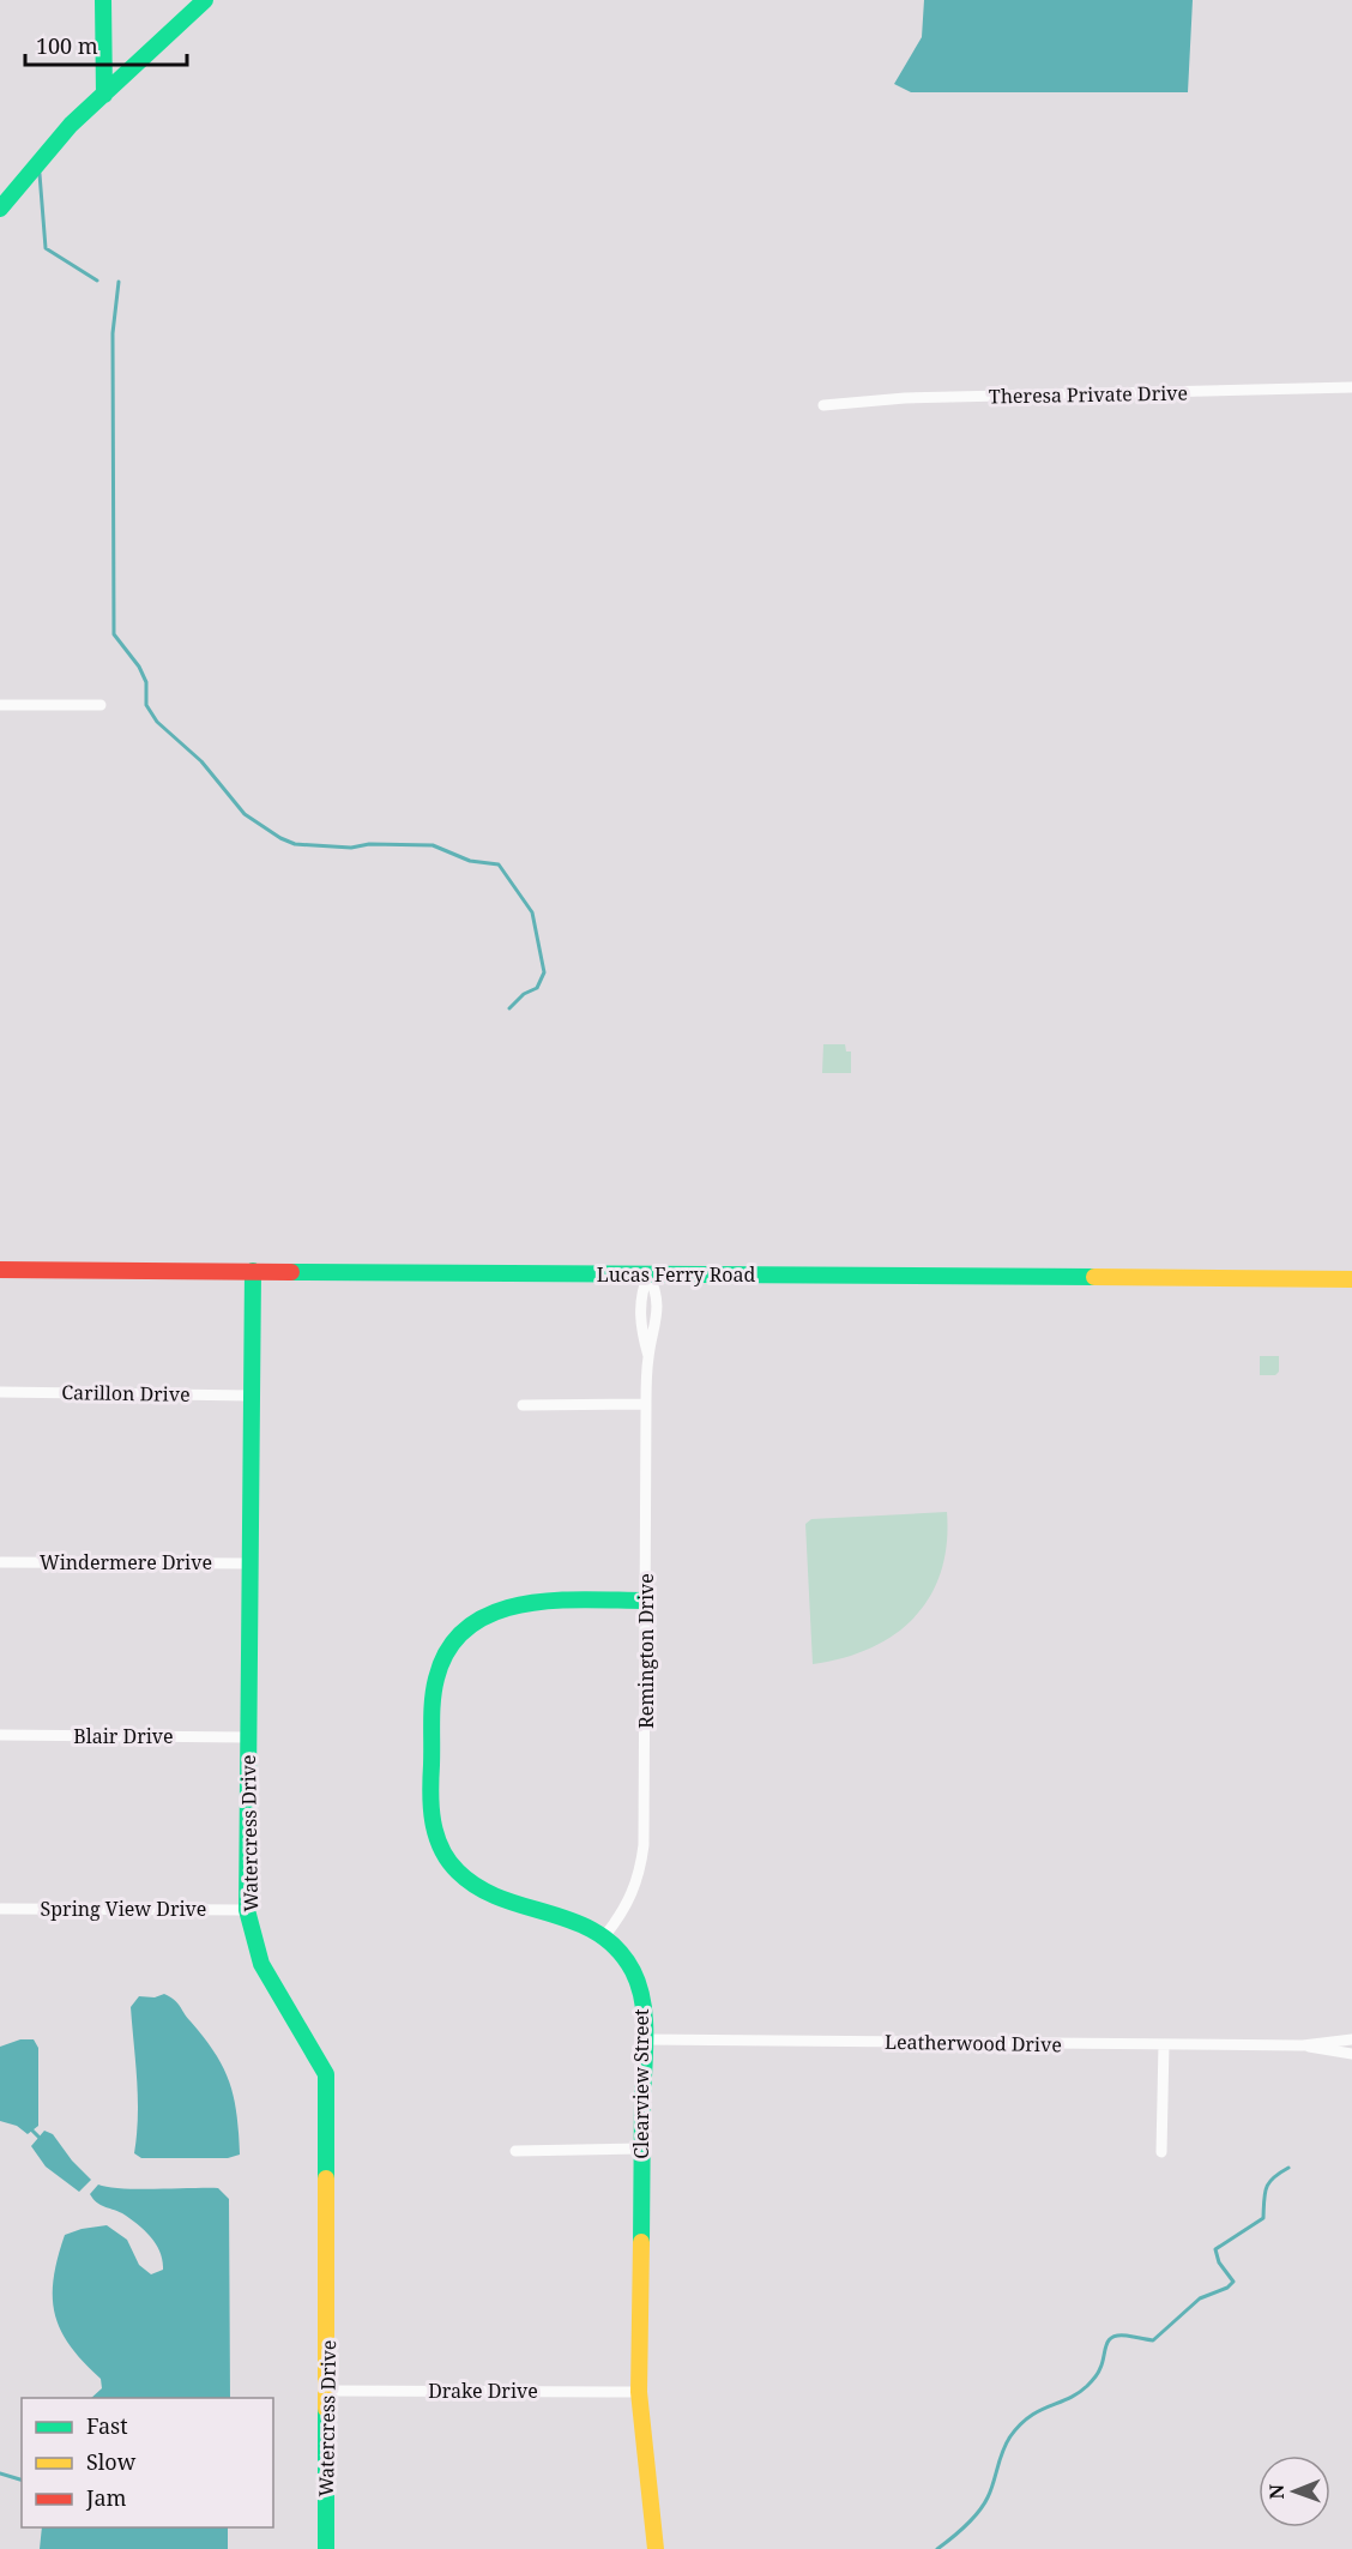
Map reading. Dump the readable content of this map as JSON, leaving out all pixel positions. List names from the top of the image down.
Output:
{
  "streets": {
    "street": [
      "Theresa Private Drive",
      "Lucas Ferry Road",
      "Carillon Drive",
      "Windermere Drive",
      "Remington Drive",
      "Blair Drive",
      "Watercress Drive",
      "Spring View Drive",
      "Leatherwood Drive",
      "Clearview Street",
      "Drake Drive"
    ]
  },
  "crossings": [
    ["Lucas Ferry Road", "Remington Drive"],
    ["Lucas Ferry Road", "Watercress Drive"],
    ["Carillon Drive", "Watercress Drive"],
    ["Windermere Drive", "Watercress Drive"],
    ["Remington Drive", "Clearview Street"],
    ["Blair Drive", "Watercress Drive"],
    ["Watercress Drive", "Spring View Drive"],
    ["Watercress Drive", "Drake Drive"],
    ["Leatherwood Drive", "Clearview Street"],
    ["Clearview Street", "Drake Drive"]
  ],
  "legend": ["Fast", "Slow", "Jam"],
  "scale_bar": "100 m",
  "north": "left"
}
